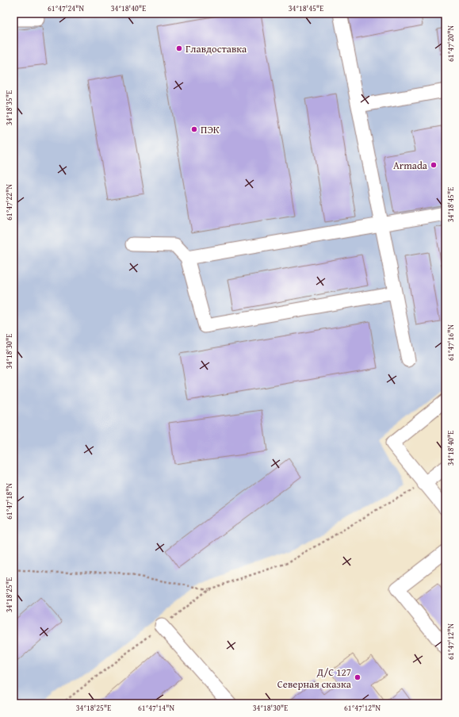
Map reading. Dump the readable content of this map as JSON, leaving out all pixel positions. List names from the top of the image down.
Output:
{
  "places": [
    "Главдоставка",
    "ПЭК",
    "Armada",
    "Д/С 127 Северная сказка"
  ],
  "coordinates": [
    "61°47'24\"N",
    "34°18'40\"E",
    "34°18'45\"E",
    "61°47'20\"N",
    "34°18'35\"E",
    "61°47'22\"N",
    "61°47'16\"N",
    "34°18'30\"E",
    "61°47'18\"N",
    "34°18'25\"E",
    "61°47'12\"N",
    "61°47'14\"N"
  ]
}
